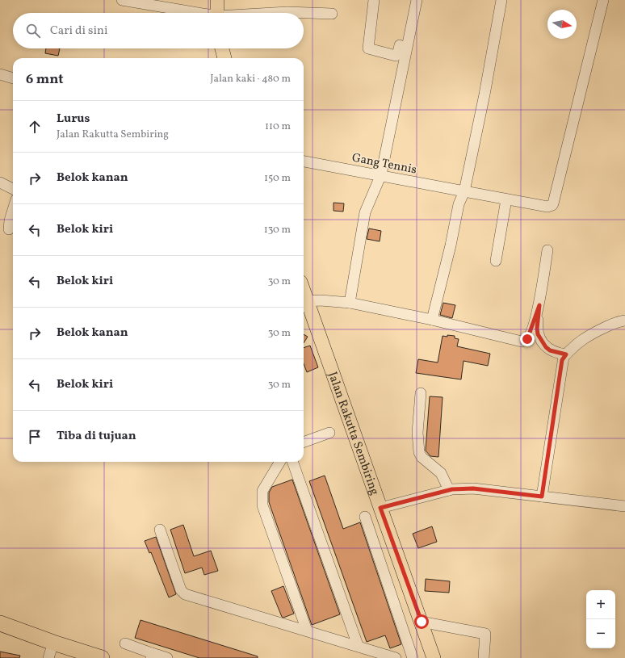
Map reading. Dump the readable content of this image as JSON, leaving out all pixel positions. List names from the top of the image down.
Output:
{
  "streets": {
    "main road": ["Jalan Rakutta Sembiring"],
    "street": ["Gang Tennis"]
  },
  "north": "right",
  "page": {
    "search": "Cari di sini",
    "heading": ["6 mnt", "Jalan kaki · 480 m"],
    "list": [
      ["Lurus", "Jalan Rakutta Sembiring", "110 m"],
      ["Belok kanan", "150 m"],
      ["Belok kiri", "130 m"],
      ["Belok kiri", "30 m"],
      ["Belok kanan", "30 m"],
      ["Belok kiri", "30 m"],
      "Tiba di tujuan"
    ],
    "map_buttons": ["+", "−"]
  }
}
